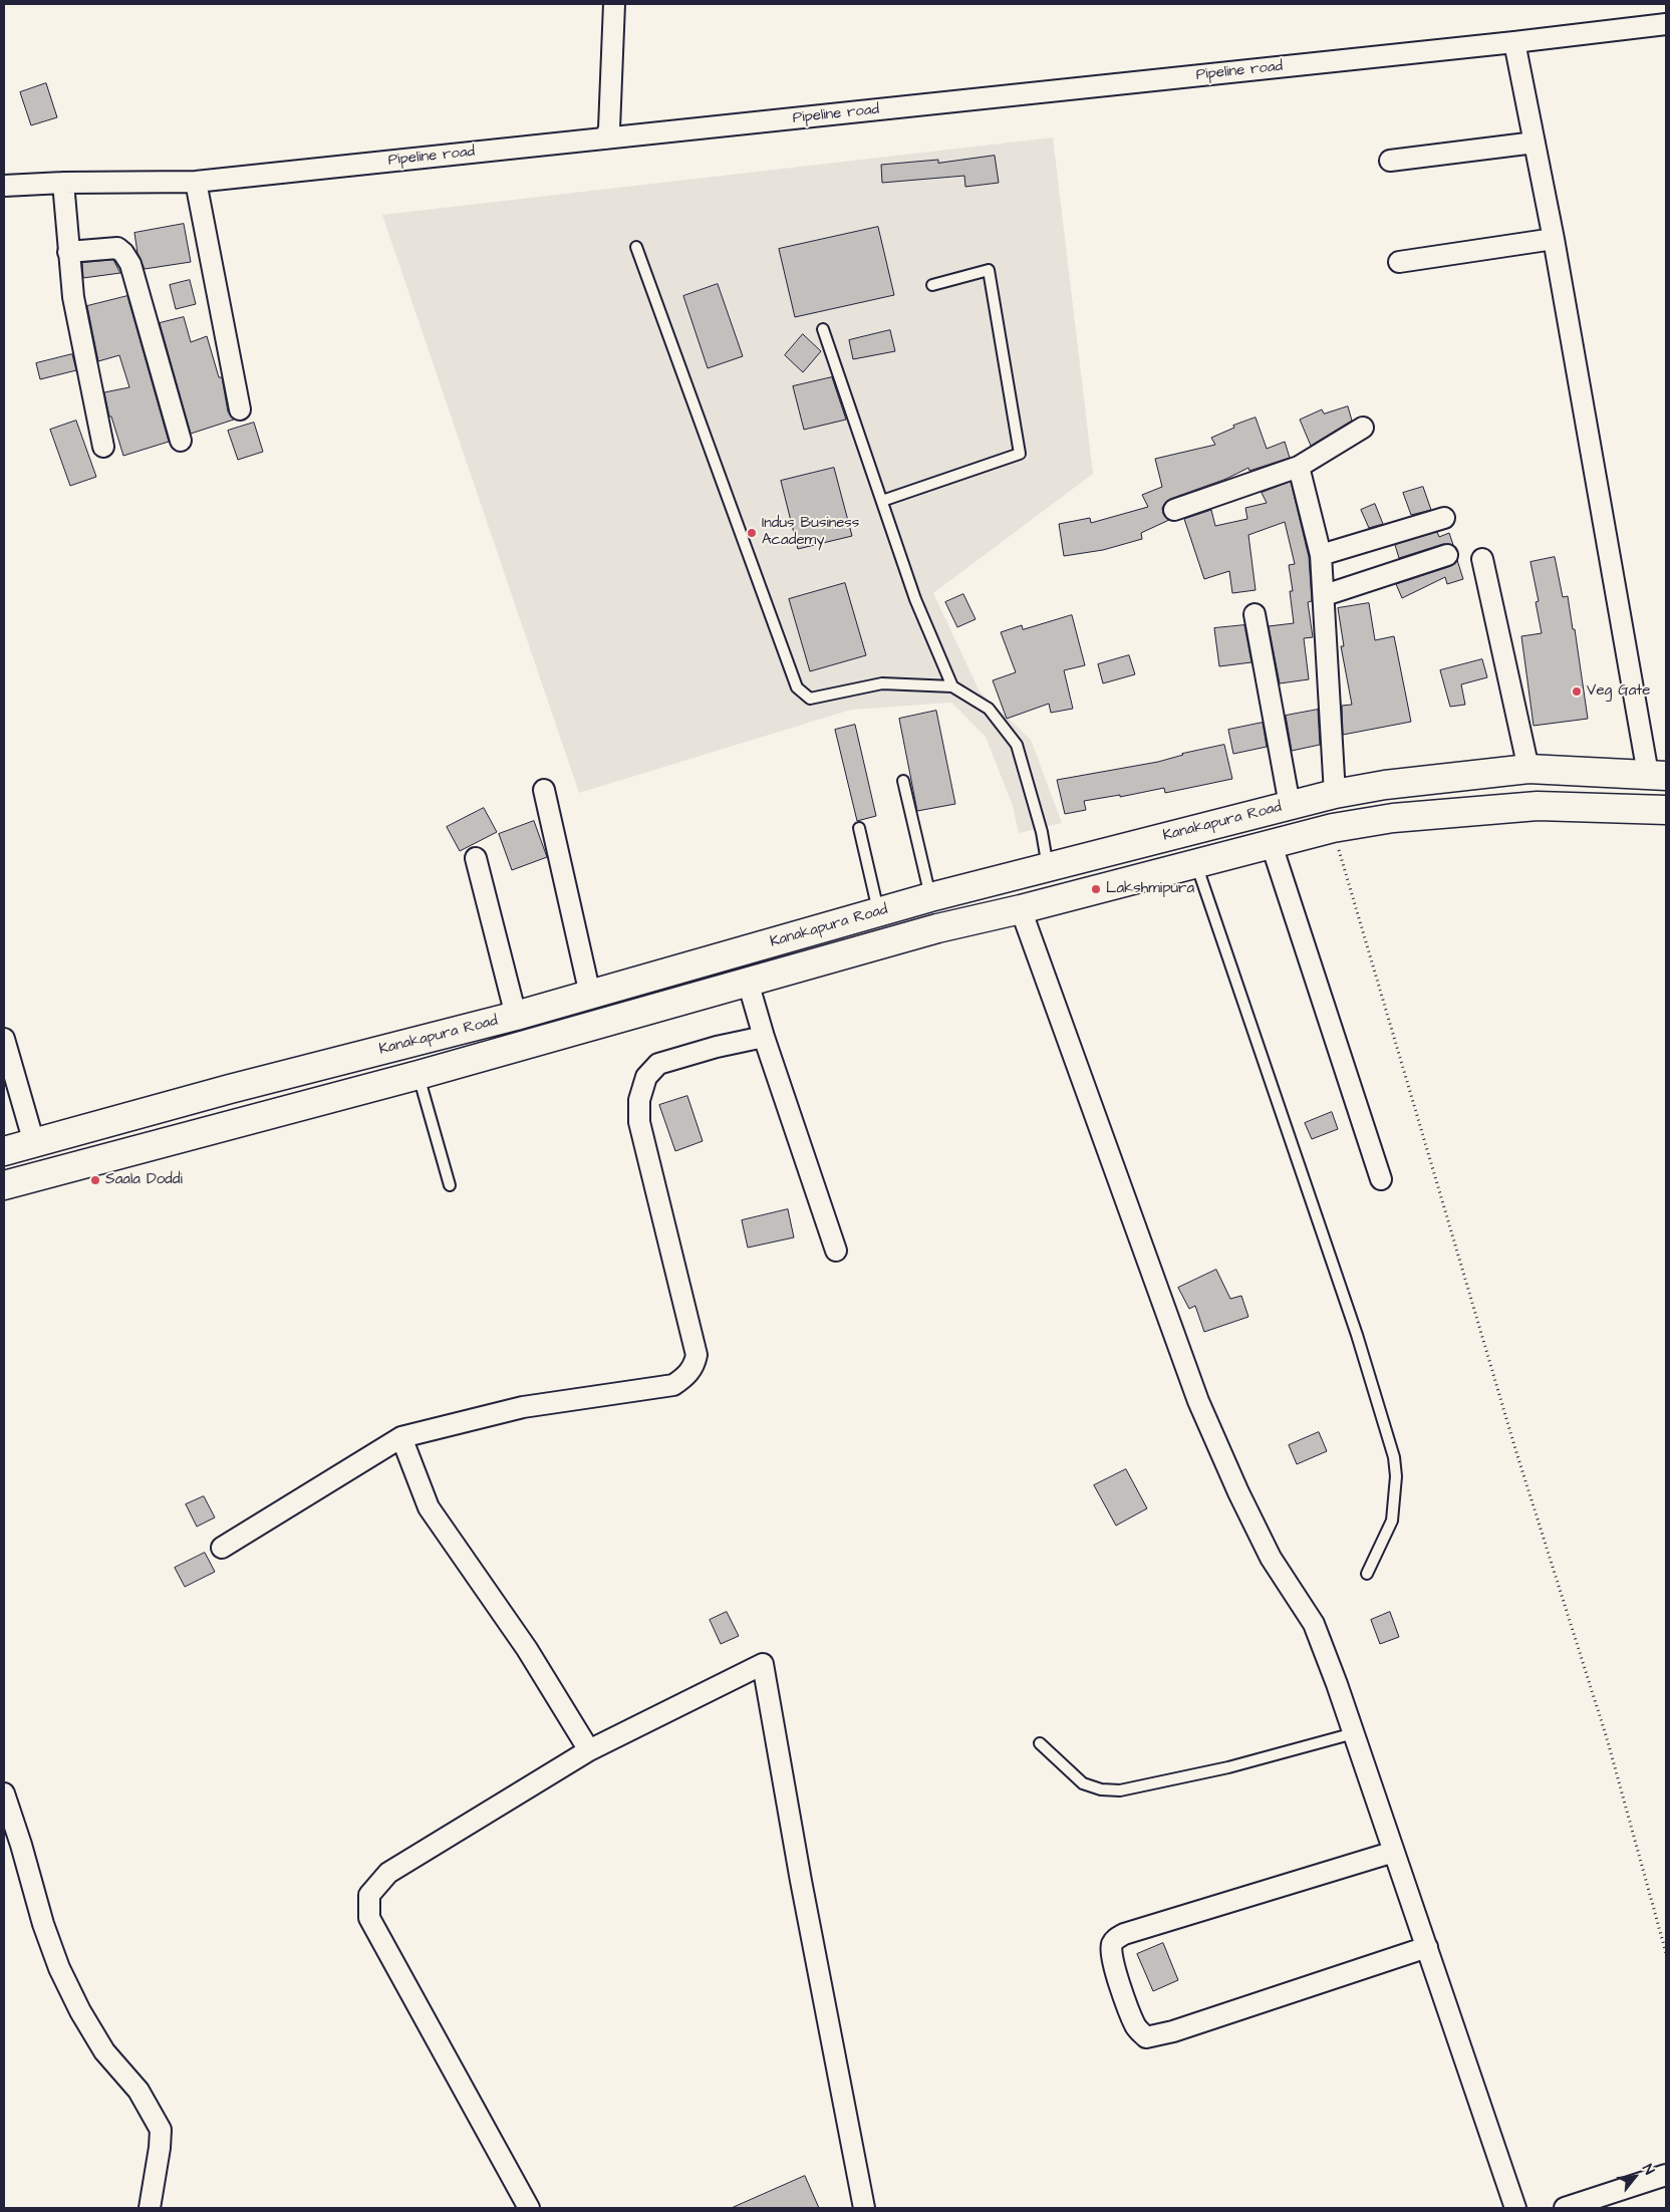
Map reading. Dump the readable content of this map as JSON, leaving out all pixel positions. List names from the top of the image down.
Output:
{
  "streets": {
    "highway": ["Kanakapura Road"],
    "street": ["Pipeline road"]
  },
  "places": [
    "Indus Business Academy",
    "Veg Gate",
    "Lakshmipura",
    "Saala Doddi"
  ],
  "north": "top right"
}
